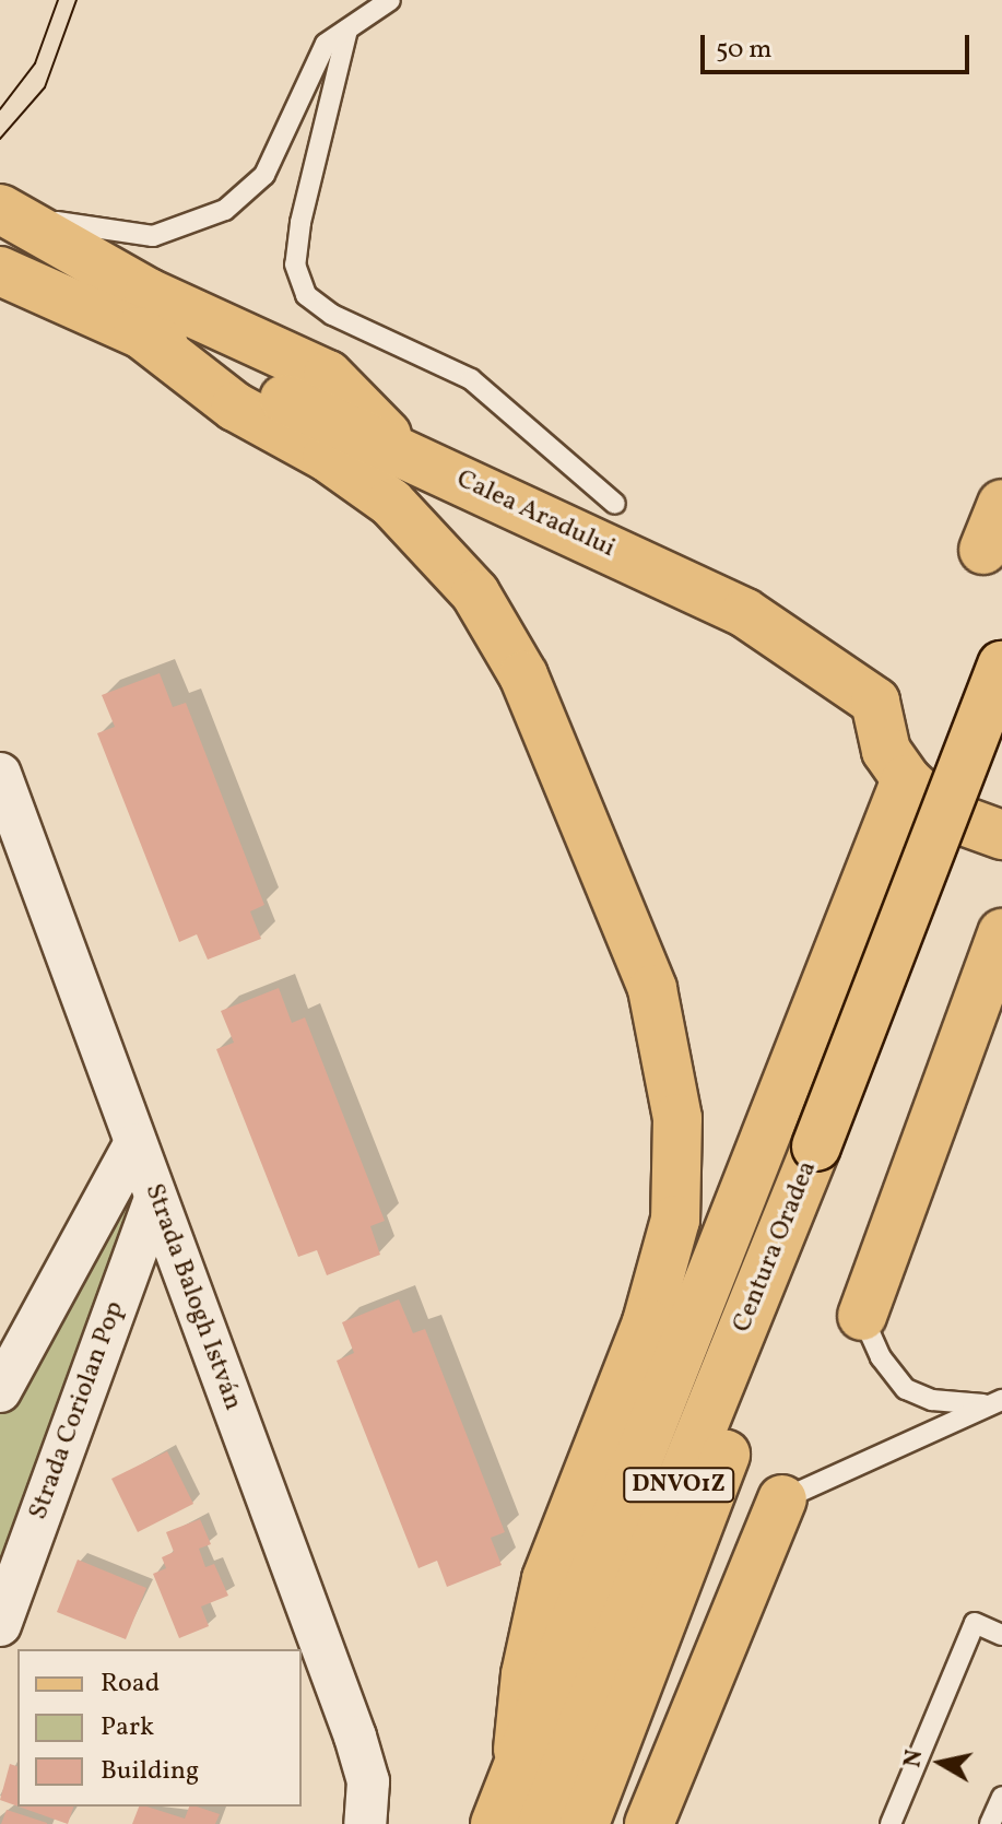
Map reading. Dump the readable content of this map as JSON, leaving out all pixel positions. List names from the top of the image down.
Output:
{
  "streets": {
    "main road": ["Calea Aradului", "Centura Oradea", "DNVO1Z"],
    "street": ["Strada Balogh István", "Strada Coriolan Pop"]
  },
  "crossings": [
    ["Strada Balogh István", "Strada Coriolan Pop"]
  ],
  "legend": ["Road", "Park", "Building"],
  "scale_bar": "50 m",
  "north": "left"
}
